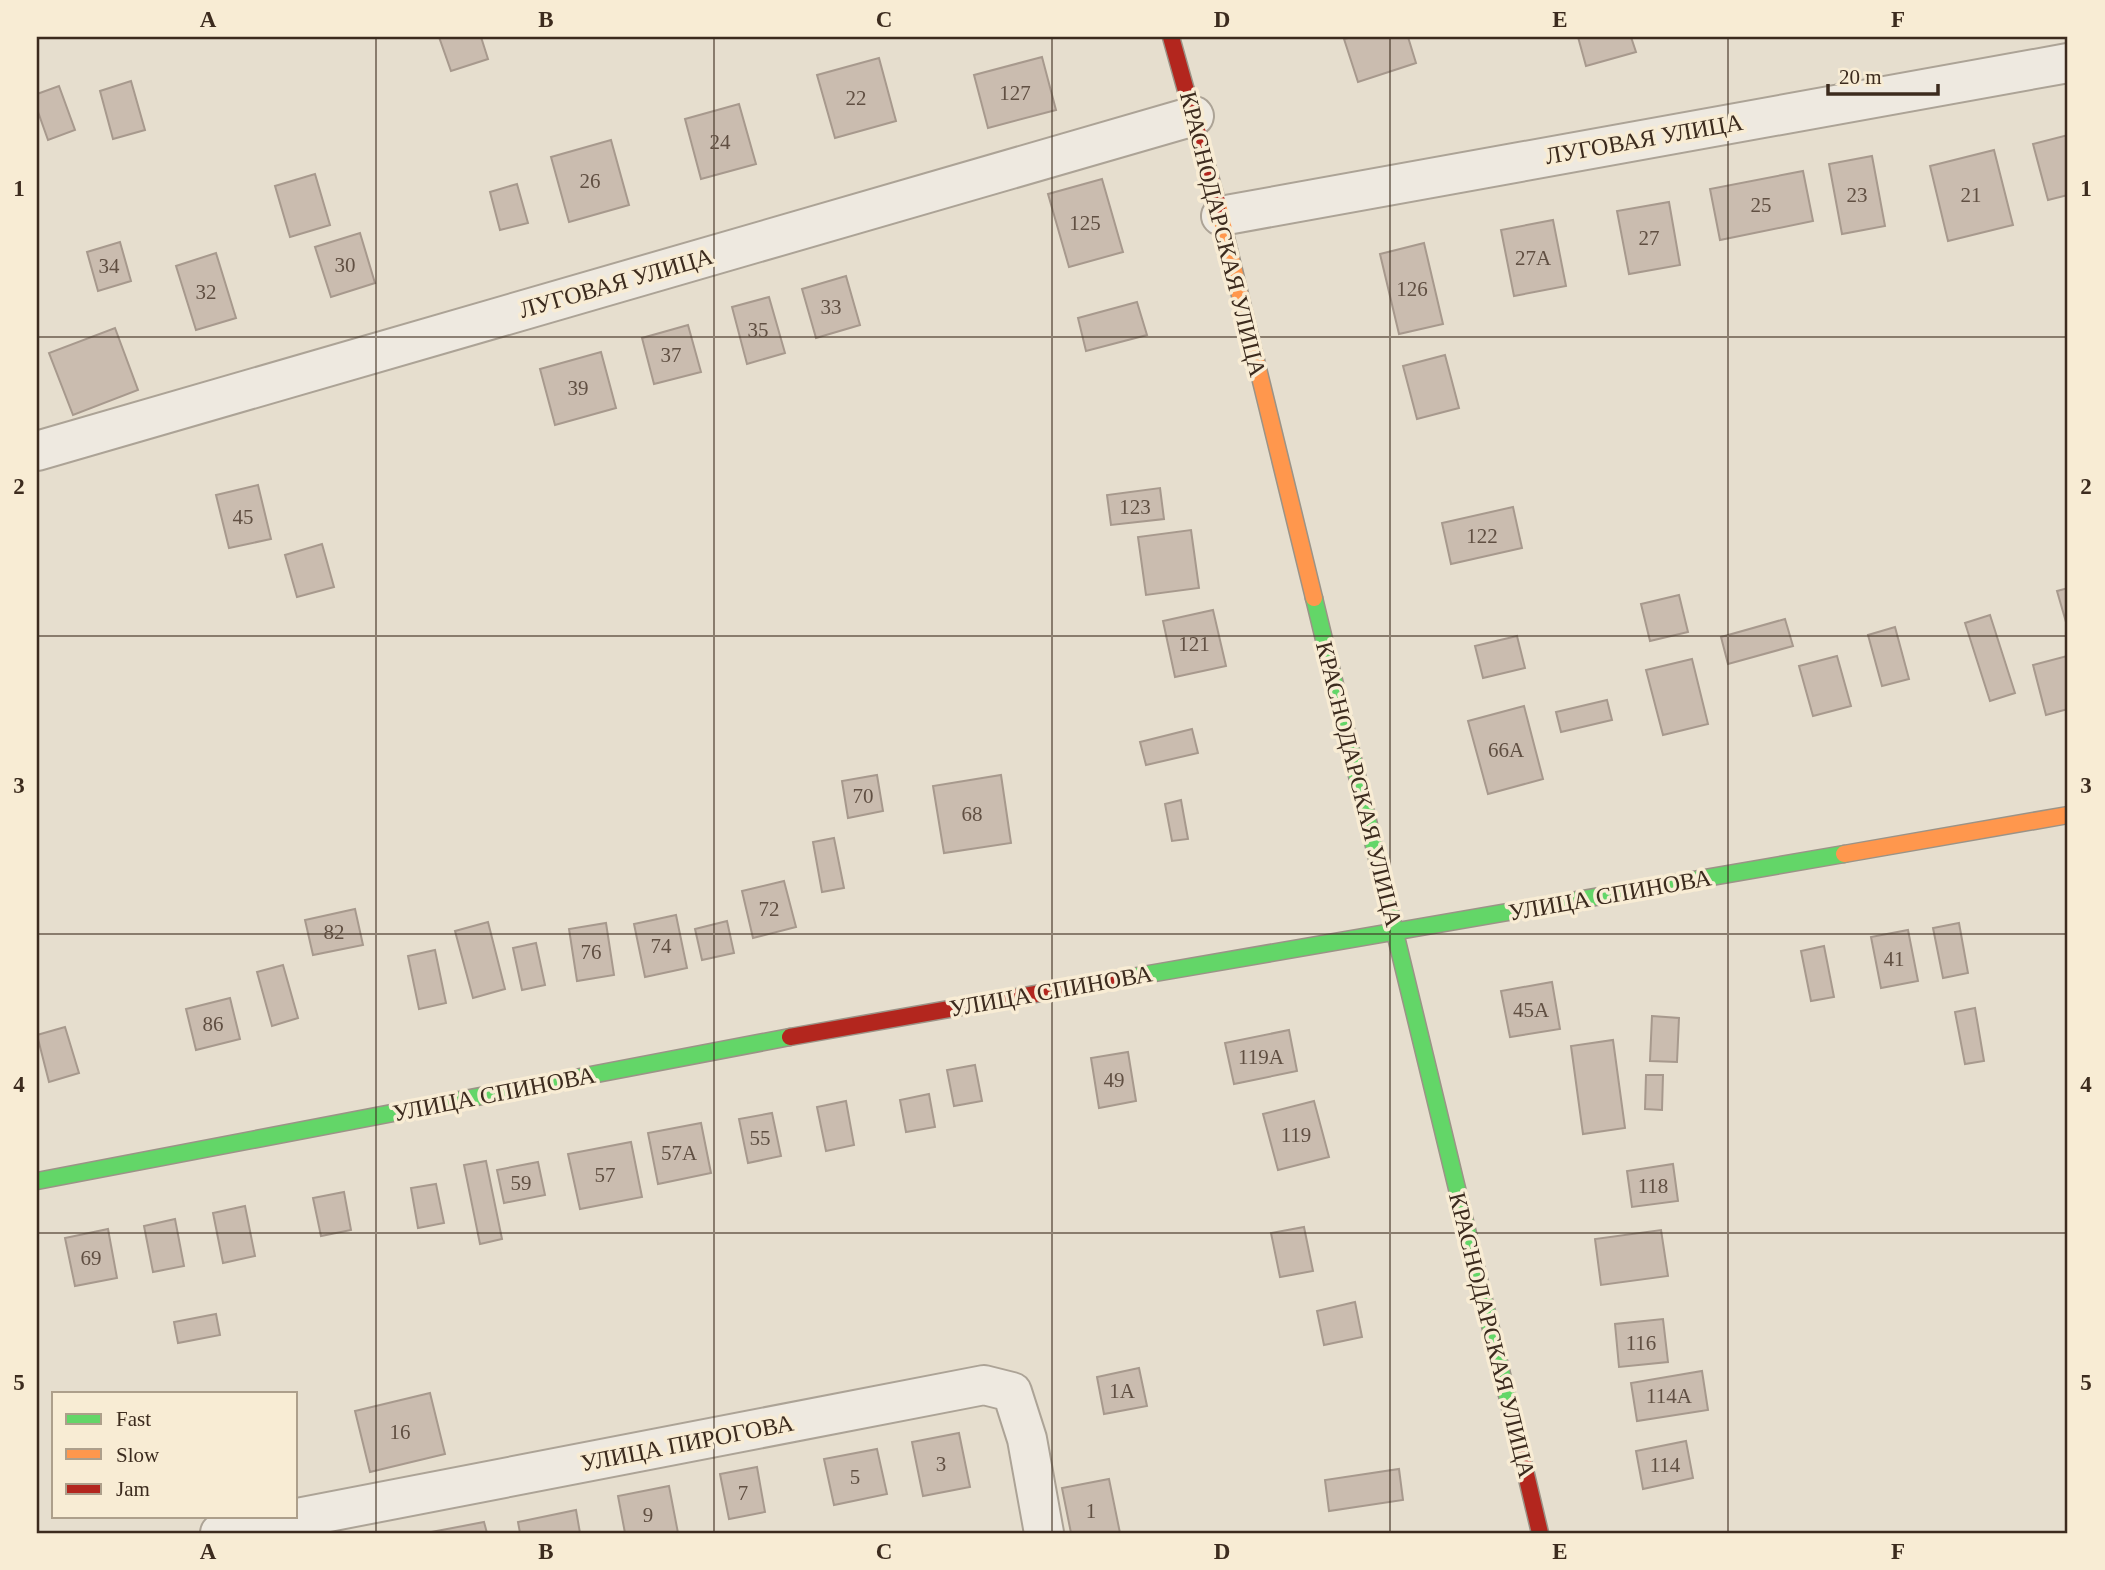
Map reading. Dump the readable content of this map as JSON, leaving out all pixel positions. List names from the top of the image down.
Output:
{
  "streets": {
    "street": [
      "ЛУГОВАЯ УЛИЦА",
      "КРАСНОДАРСКАЯ УЛИЦА",
      "УЛИЦА СПИНОВА",
      "УЛИЦА ПИРОГОВА"
    ]
  },
  "crossings": [
    ["ЛУГОВАЯ УЛИЦА", "КРАСНОДАРСКАЯ УЛИЦА"],
    ["КРАСНОДАРСКАЯ УЛИЦА", "УЛИЦА СПИНОВА"]
  ],
  "house_numbers": [
    "127",
    "22",
    "24",
    "26",
    "23",
    "21",
    "25",
    "125",
    "27",
    "27А",
    "30",
    "34",
    "126",
    "32",
    "33",
    "35",
    "37",
    "39",
    "123",
    "45",
    "122",
    "121",
    "66А",
    "70",
    "68",
    "72",
    "82",
    "74",
    "76",
    "41",
    "45А",
    "86",
    "119А",
    "49",
    "119",
    "55",
    "57А",
    "57",
    "59",
    "118",
    "69",
    "116",
    "1А",
    "114А",
    "16",
    "3",
    "114",
    "5",
    "7",
    "1",
    "9"
  ],
  "legend": ["Fast", "Slow", "Jam"],
  "scale_bar": "20 m",
  "grid": {
    "columns": [
      "A",
      "B",
      "C",
      "D",
      "E",
      "F"
    ],
    "rows": [
      "1",
      "2",
      "3",
      "4",
      "5"
    ]
  }
}
